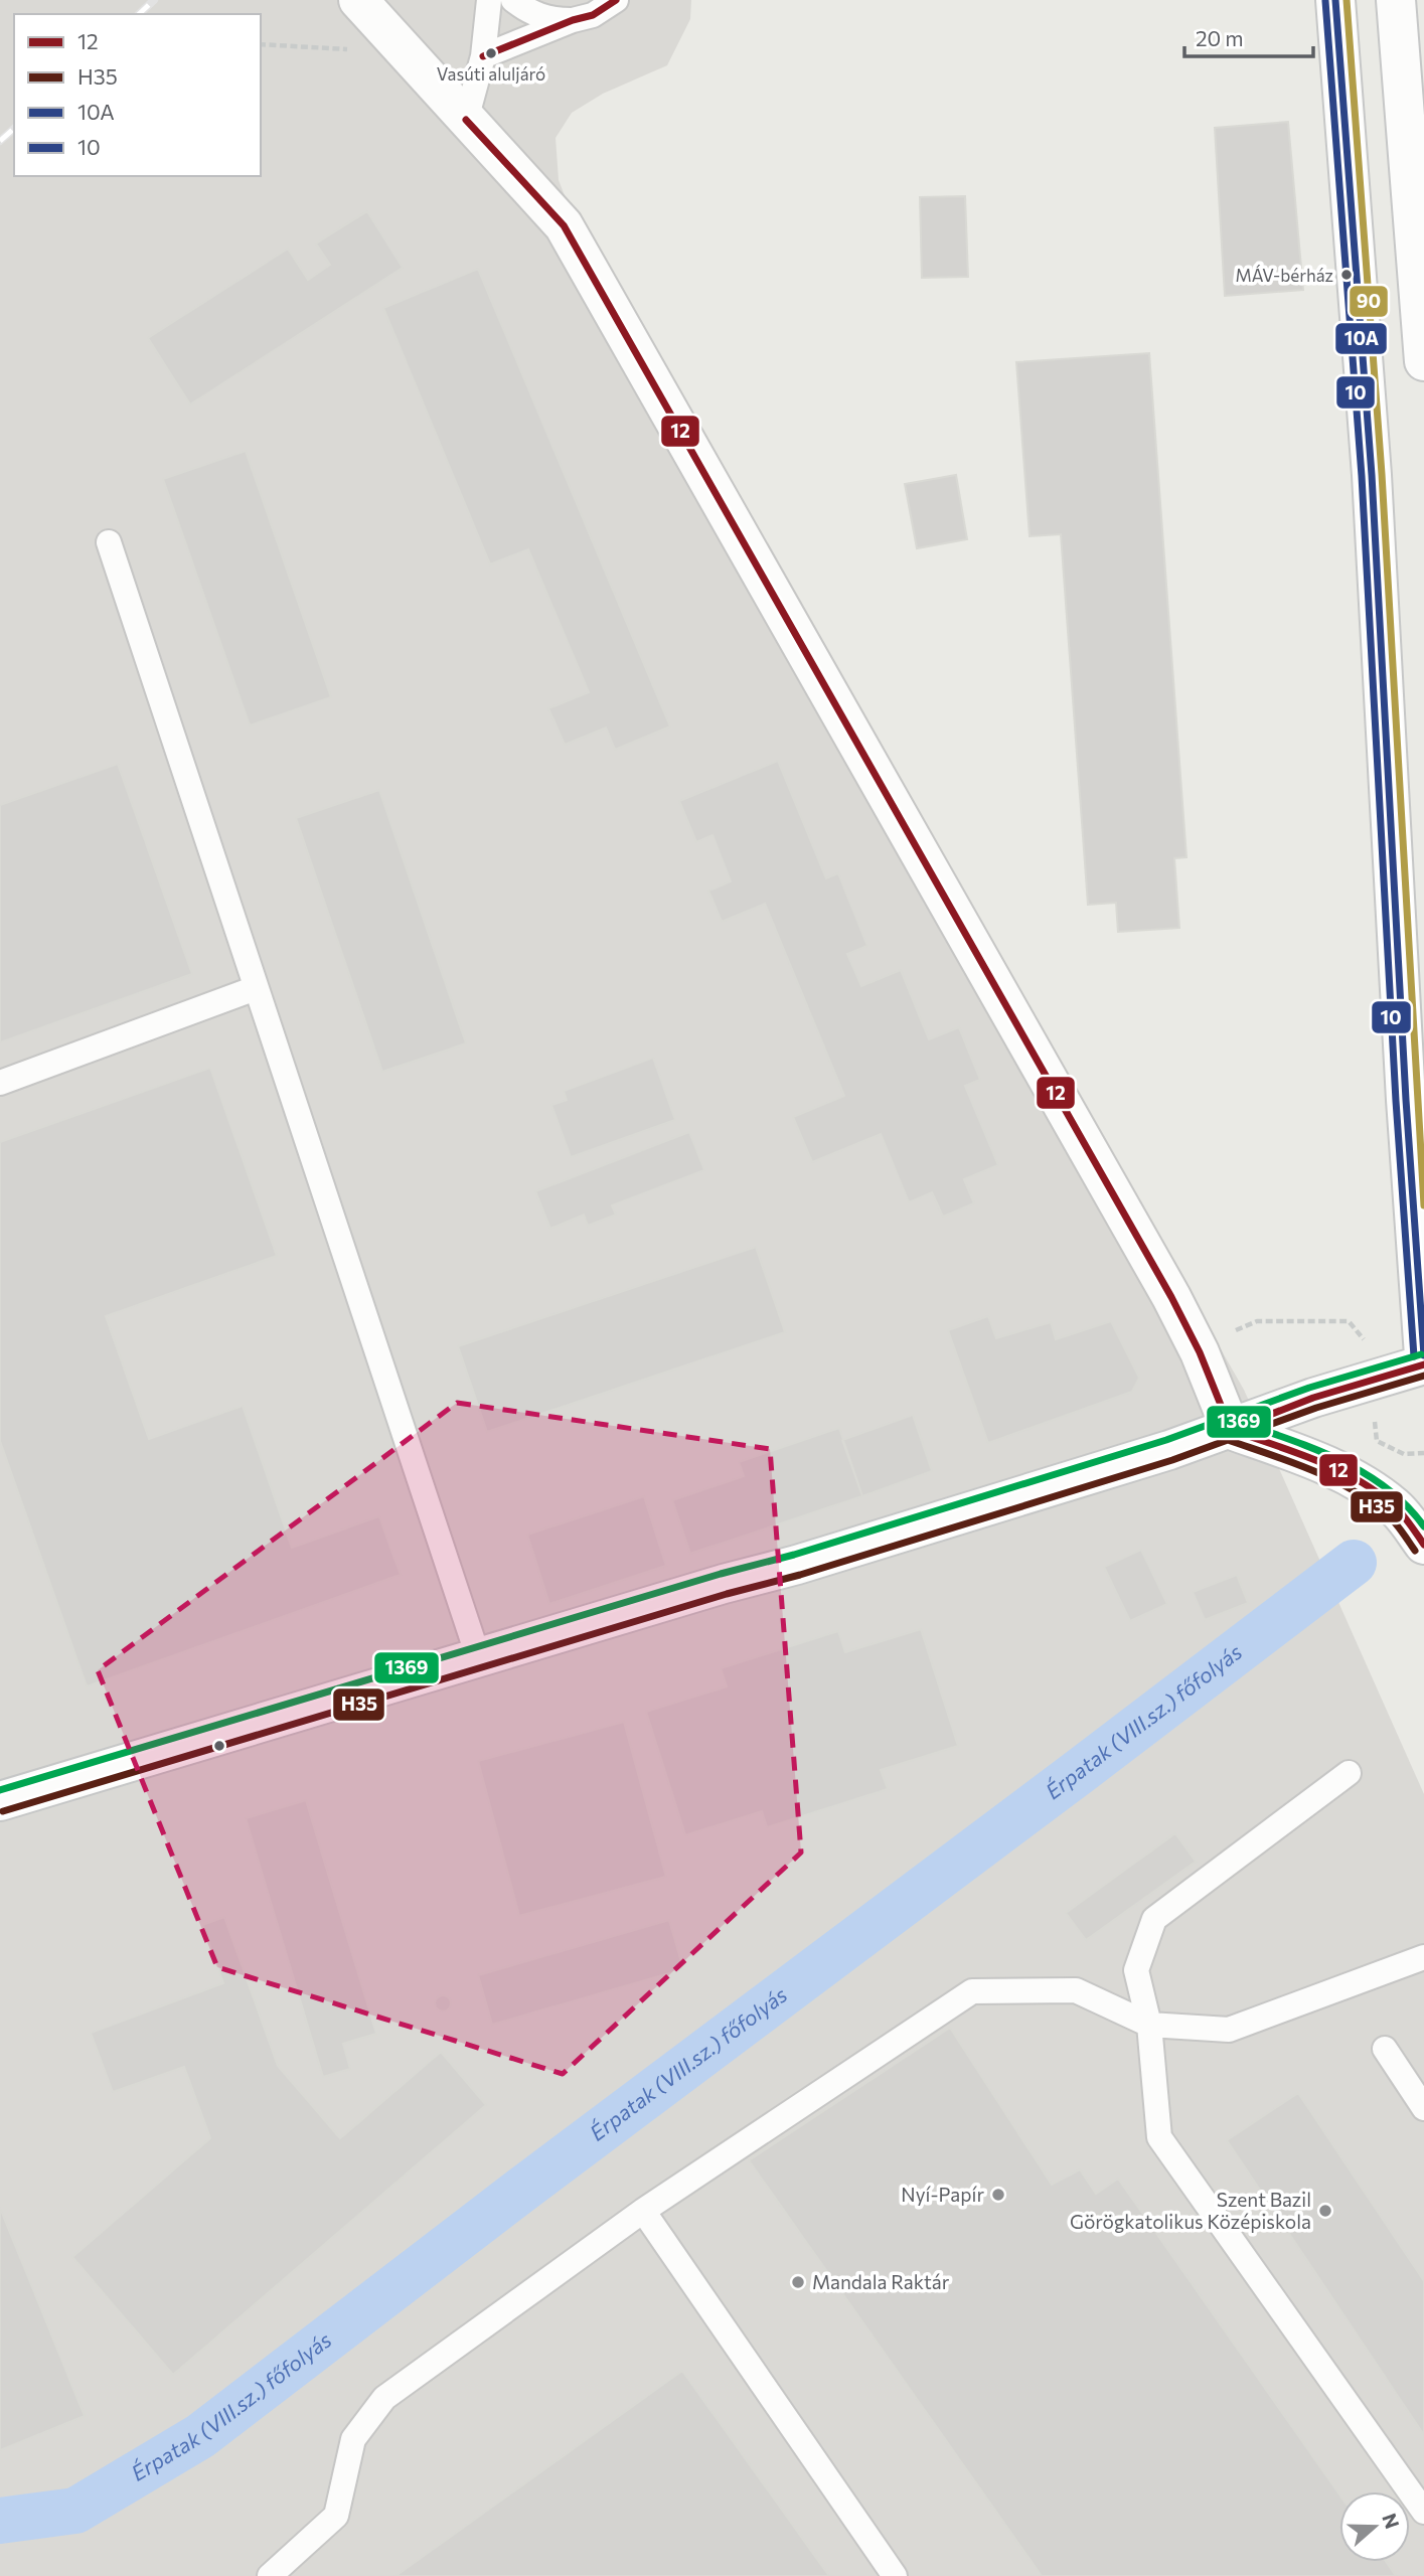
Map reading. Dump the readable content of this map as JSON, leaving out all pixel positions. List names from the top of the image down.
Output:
{
  "water": ["Érpatak (VIII.sz.) főfolyás"],
  "places": [
    "Vasúti aluljáró",
    "MÁV-bérház",
    "Nyí-Papír",
    "Szent Bazil Görögkatolikus Középiskola",
    "Mandala Raktár"
  ],
  "lines": [
    "transit line 12",
    "transit line 10A",
    "transit line 90",
    "transit line 10",
    "transit line 1369",
    "transit line H35"
  ],
  "legend": [
    "12",
    "H35",
    "10A",
    "10"
  ],
  "scale_bar": "20 m",
  "north": "right"
}
